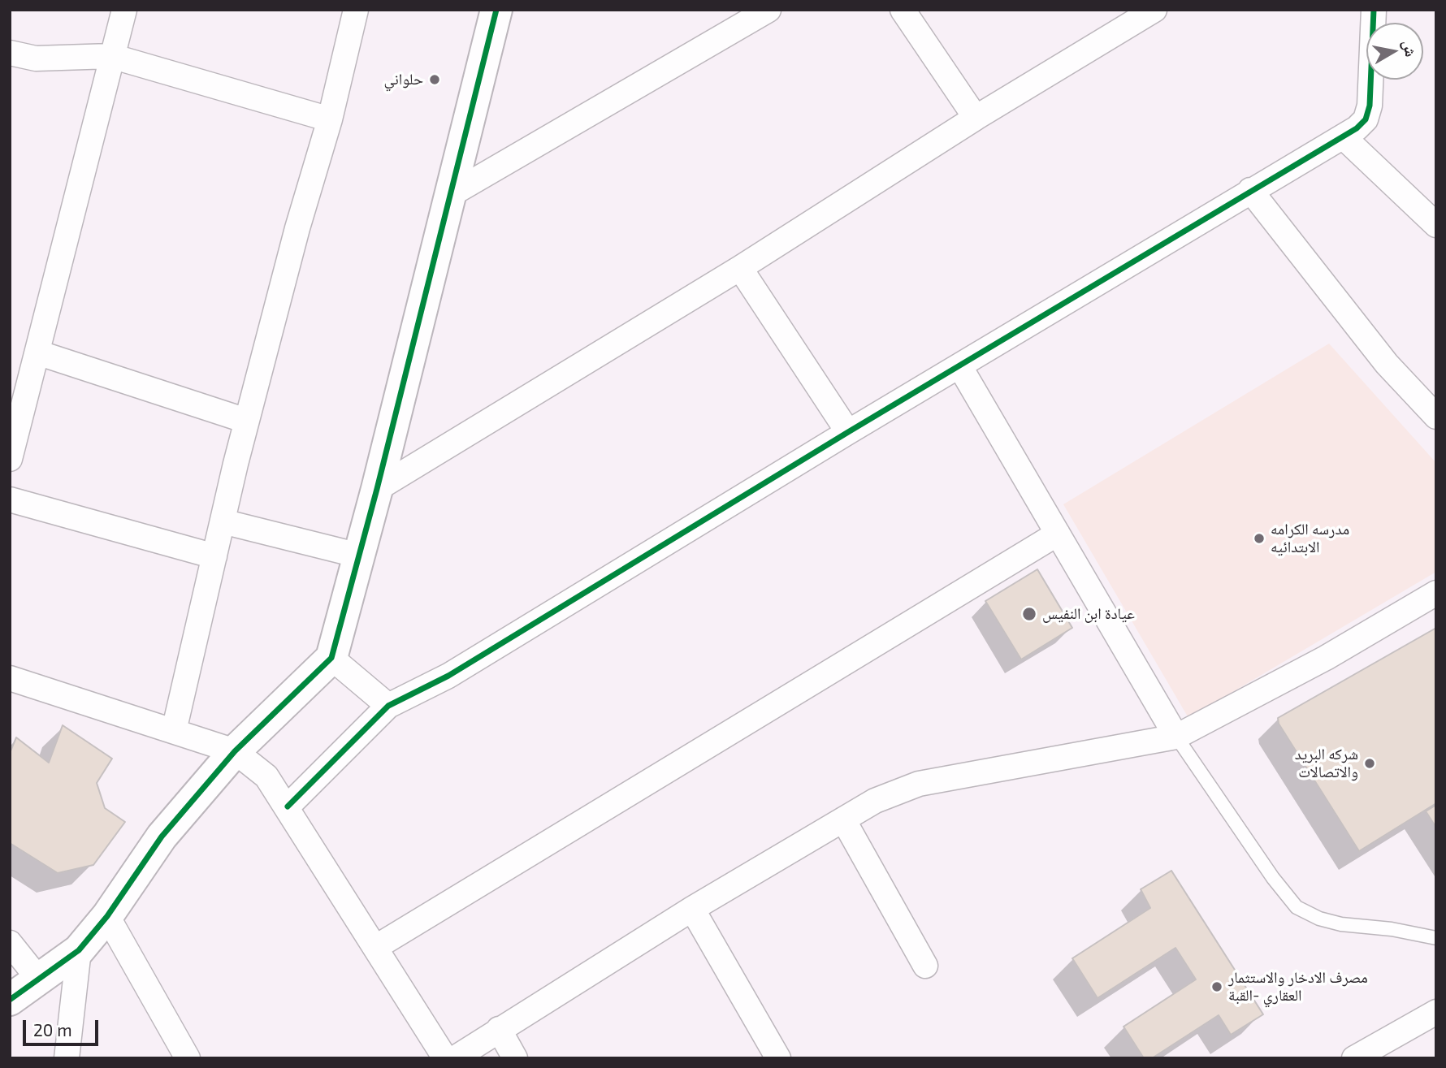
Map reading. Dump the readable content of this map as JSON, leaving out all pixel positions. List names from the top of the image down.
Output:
{
  "places": [
    "حلواني",
    "مدرسه الكرامه الابتدائيه",
    "عيادة ابن النفيس",
    "شركه البريد والاتصالات",
    "مصرف الادخار والاستثمار العقاري -القبة"
  ],
  "scale_bar": "20 m",
  "north": "right"
}
